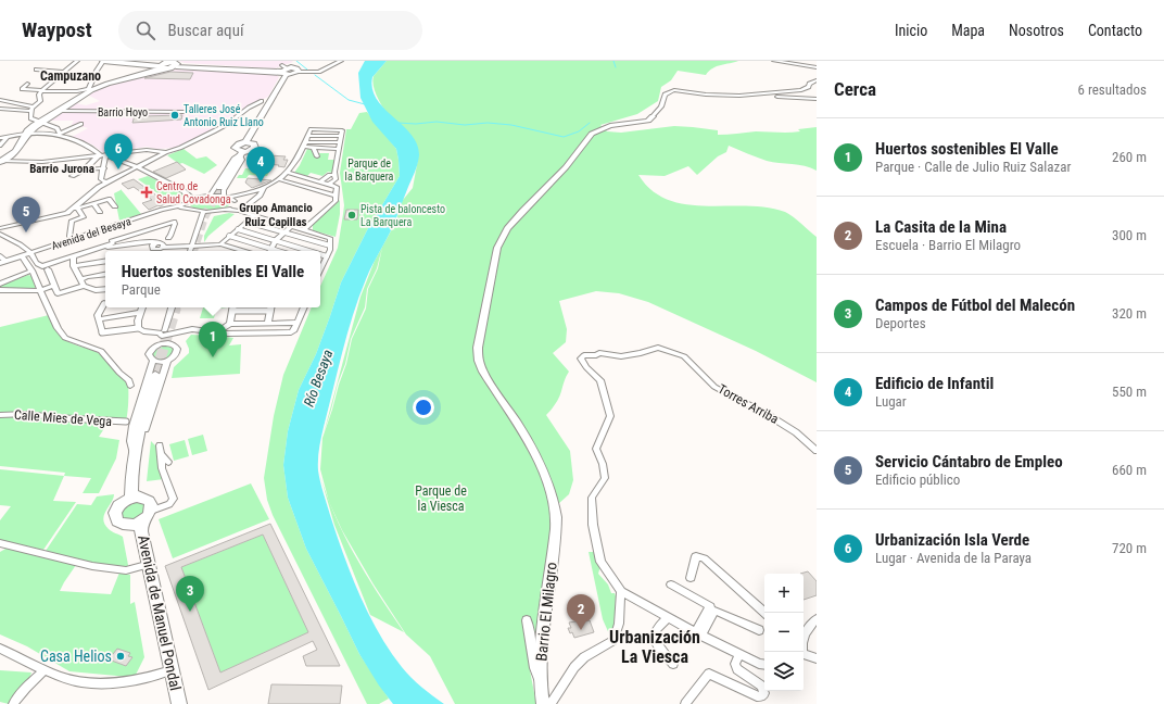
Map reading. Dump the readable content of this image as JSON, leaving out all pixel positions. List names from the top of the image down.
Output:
{
  "streets": {
    "main road": ["Avenida de Manuel Pondal"],
    "street": [
      "Barrio Hoyo",
      "Avenida del Besaya",
      "Torres Arriba",
      "Calle Mies de Vega",
      "Barrio El Milagro"
    ]
  },
  "districts": [
    "Campuzano",
    "Barrio Jurona",
    "Grupo Amancio Ruiz Capillas",
    "Urbanización La Viesca"
  ],
  "water": ["Río Besaya"],
  "parks": ["Parque de la Barquera", "Parque de la Viesca"],
  "places": {
    "other": ["Talleres José Antonio Ruiz Llano", "Pista de baloncesto La Barquera", "Casa Helios"],
    "health": ["Centro de Salud Covadonga"]
  },
  "page": {
    "header": "Waypost",
    "search": "Buscar aquí",
    "nav": [
      "Inicio",
      "Mapa",
      "Nosotros",
      "Contacto"
    ],
    "heading": ["Cerca", "6 resultados"],
    "list": [
      {
        "mark": "1",
        "name": "Huertos sostenibles El Valle",
        "note": "Parque · Calle de Julio Ruiz Salazar",
        "value": "260 m"
      },
      {
        "mark": "2",
        "name": "La Casita de la Mina",
        "note": "Escuela · Barrio El Milagro",
        "value": "300 m"
      },
      {
        "mark": "3",
        "name": "Campos de Fútbol del Malecón",
        "note": "Deportes",
        "value": "320 m"
      },
      {
        "mark": "4",
        "name": "Edificio de Infantil",
        "note": "Lugar",
        "value": "550 m"
      },
      {
        "mark": "5",
        "name": "Servicio Cántabro de Empleo",
        "note": "Edificio público",
        "value": "660 m"
      },
      {
        "mark": "6",
        "name": "Urbanización Isla Verde",
        "note": "Lugar · Avenida de la Paraya",
        "value": "720 m"
      }
    ],
    "pins": [
      "6",
      "4",
      "5",
      "1",
      "3",
      "2"
    ],
    "popup": ["Huertos sostenibles El Valle", "Parque"],
    "map_buttons": ["+", "−"]
  }
}
